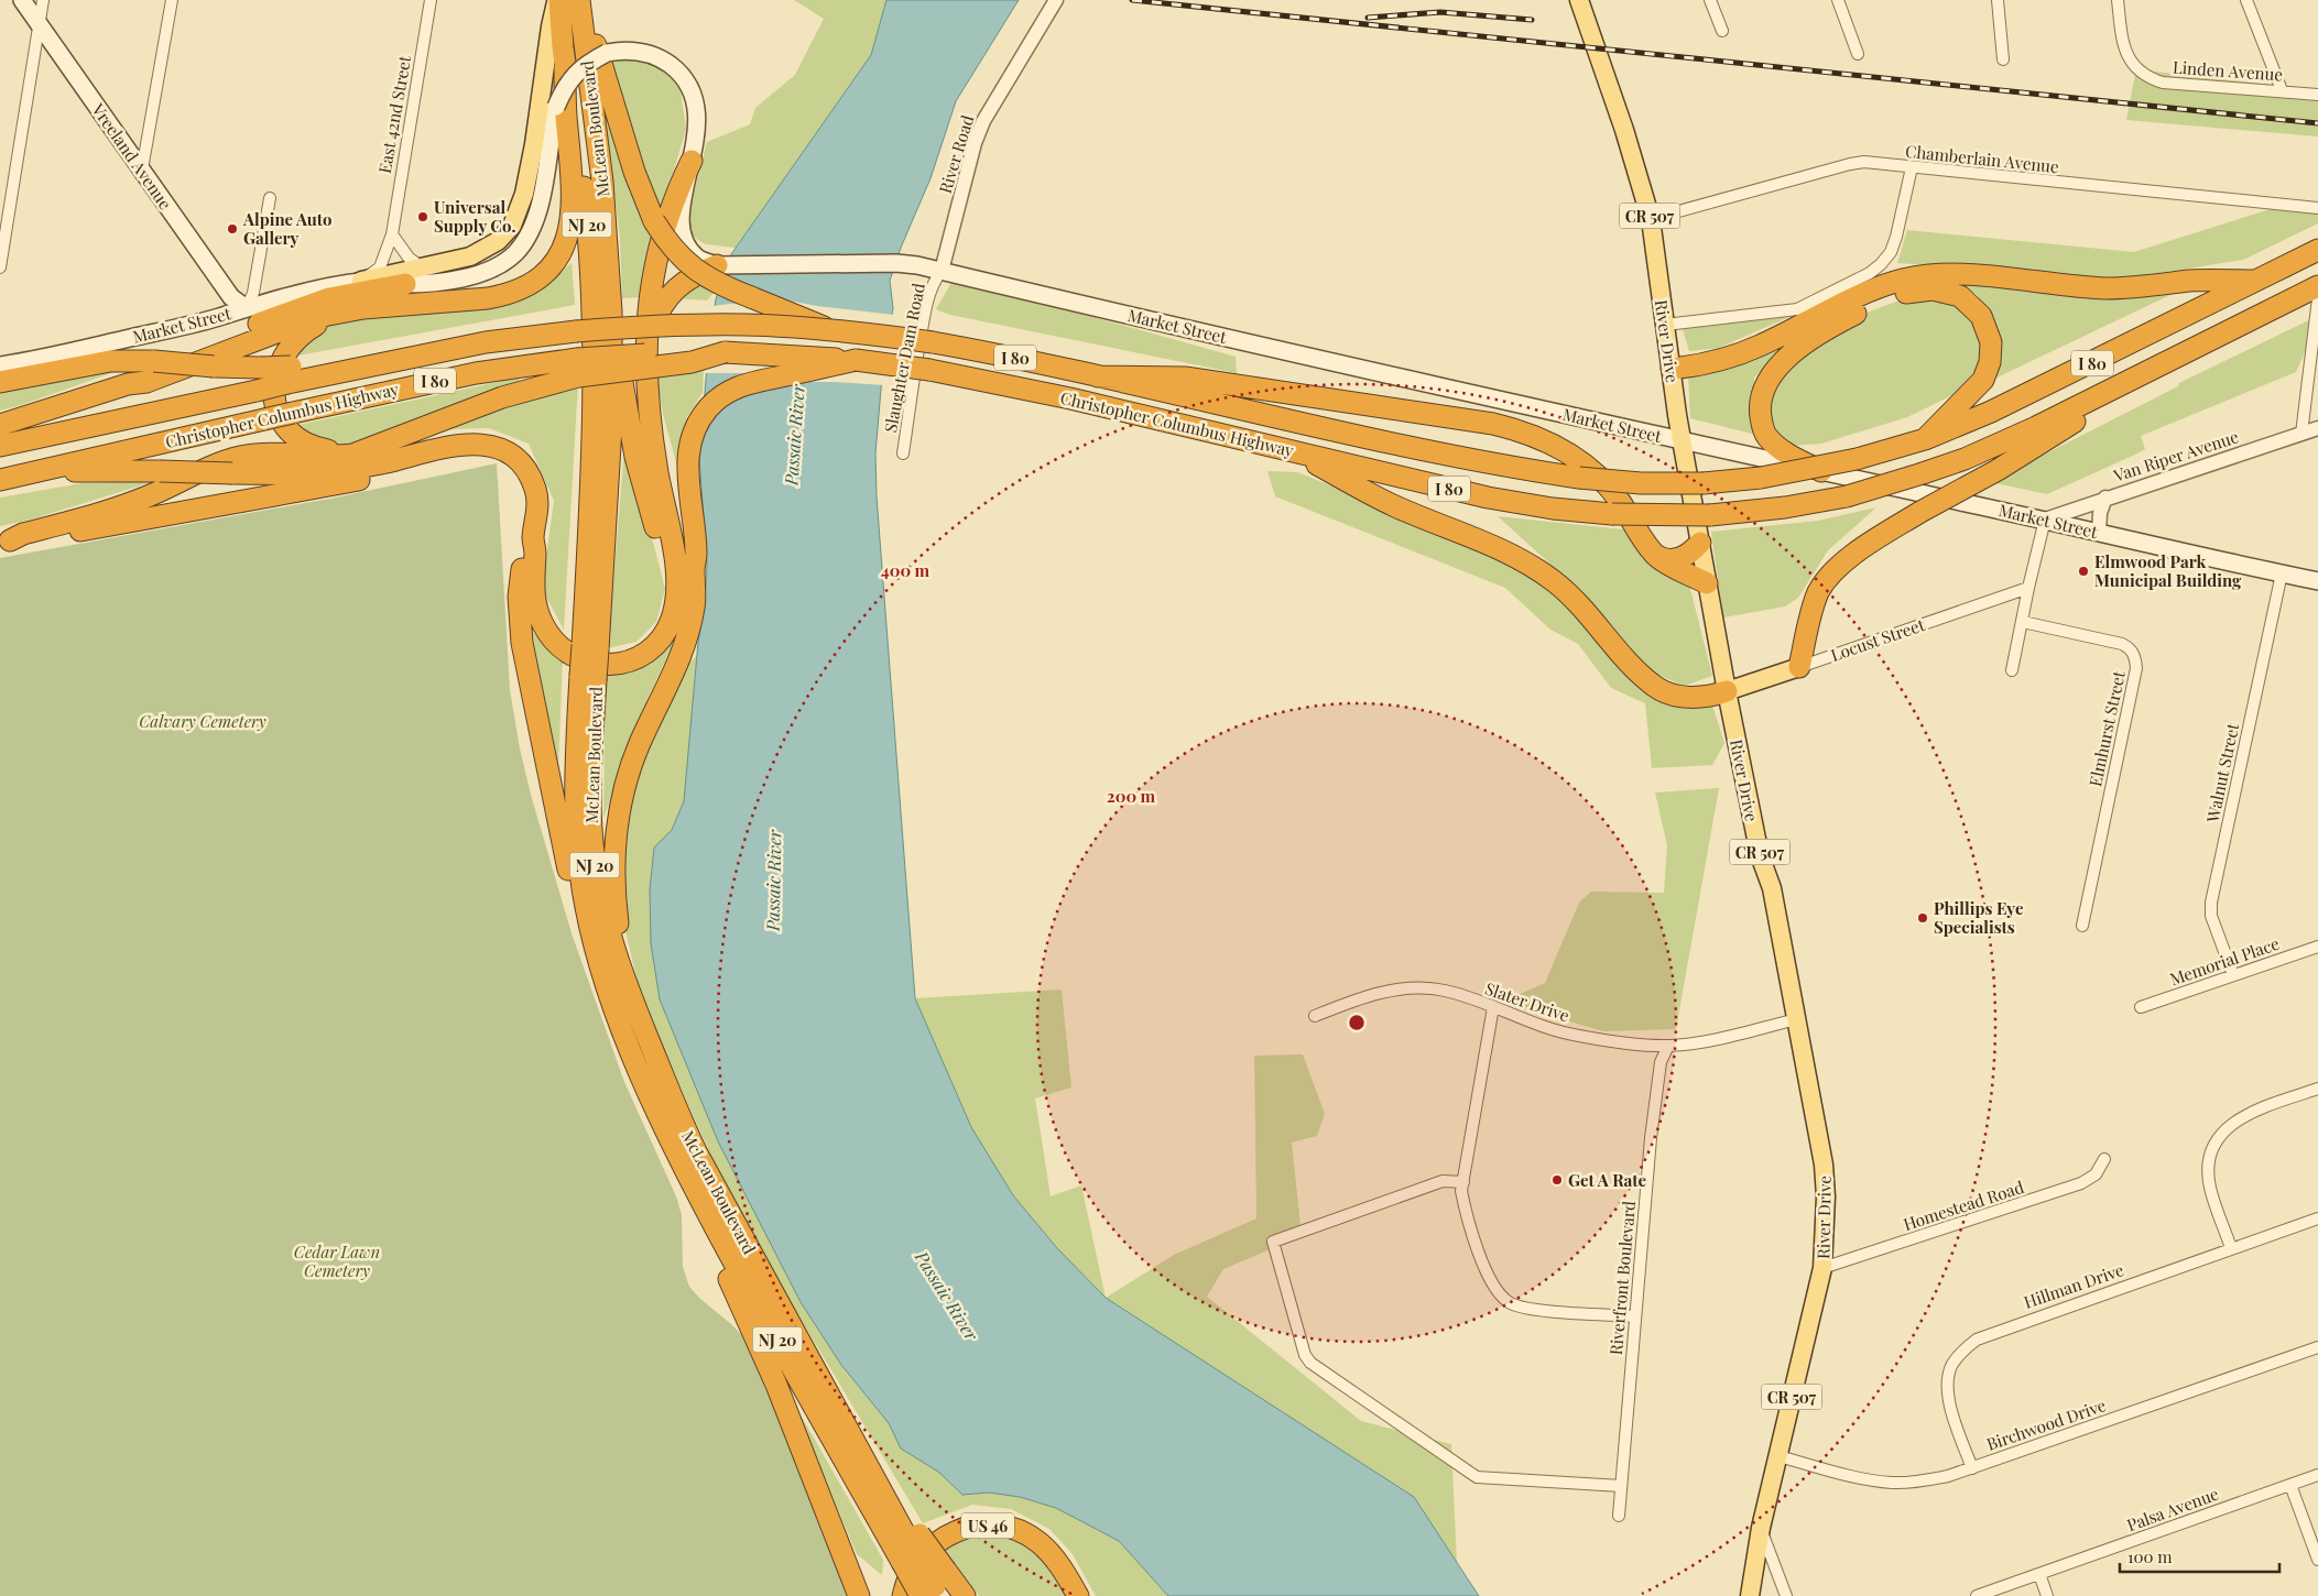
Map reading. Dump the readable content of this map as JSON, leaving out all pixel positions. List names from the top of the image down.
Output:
{
  "streets": {
    "highway": [
      "McLean Boulevard",
      "NJ 20",
      "I 80",
      "Christopher Columbus Highway",
      "US 46"
    ],
    "main road": [
      "Vreeland Avenue",
      "CR 507",
      "Market Street",
      "River Drive",
      "Locust Street"
    ],
    "street": [
      "Linden Avenue",
      "East 42nd Street",
      "River Road",
      "Chamberlain Avenue",
      "Slaughter Dam Road",
      "Van Riper Avenue",
      "Elmhurst Street",
      "Walnut Street",
      "Memorial Place",
      "Slater Drive",
      "Homestead Road",
      "Riverfront Boulevard",
      "Hillman Drive",
      "Birchwood Drive",
      "Palsa Avenue"
    ]
  },
  "crossings": [
    ["East 42nd Street", "Market Street"],
    ["River Road", "Market Street"],
    ["River Road", "Slaughter Dam Road"],
    ["Vreeland Avenue", "Market Street"],
    ["Chamberlain Avenue", "River Drive"],
    ["Market Street", "River Drive"],
    ["Market Street", "Slaughter Dam Road"],
    ["Market Street", "Van Riper Avenue"],
    ["Market Street", "Walnut Street"],
    ["River Drive", "Locust Street"],
    ["River Drive", "Slater Drive"],
    ["River Drive", "Homestead Road"],
    ["River Drive", "Birchwood Drive"],
    ["Walnut Street", "Memorial Place"],
    ["Slater Drive", "Riverfront Boulevard"],
    ["Hillman Drive", "Birchwood Drive"]
  ],
  "water": ["Passaic River"],
  "parks": ["Calvary Cemetery", "Cedar Lawn Cemetery"],
  "places": [
    "Universal Supply Co.",
    "Alpine Auto Gallery",
    "Elmwood Park Municipal Building",
    "Phillips Eye Specialists",
    "Get A Rate"
  ],
  "scale_bar": "100 m",
  "rings": ["400 m", "200 m"]
}
